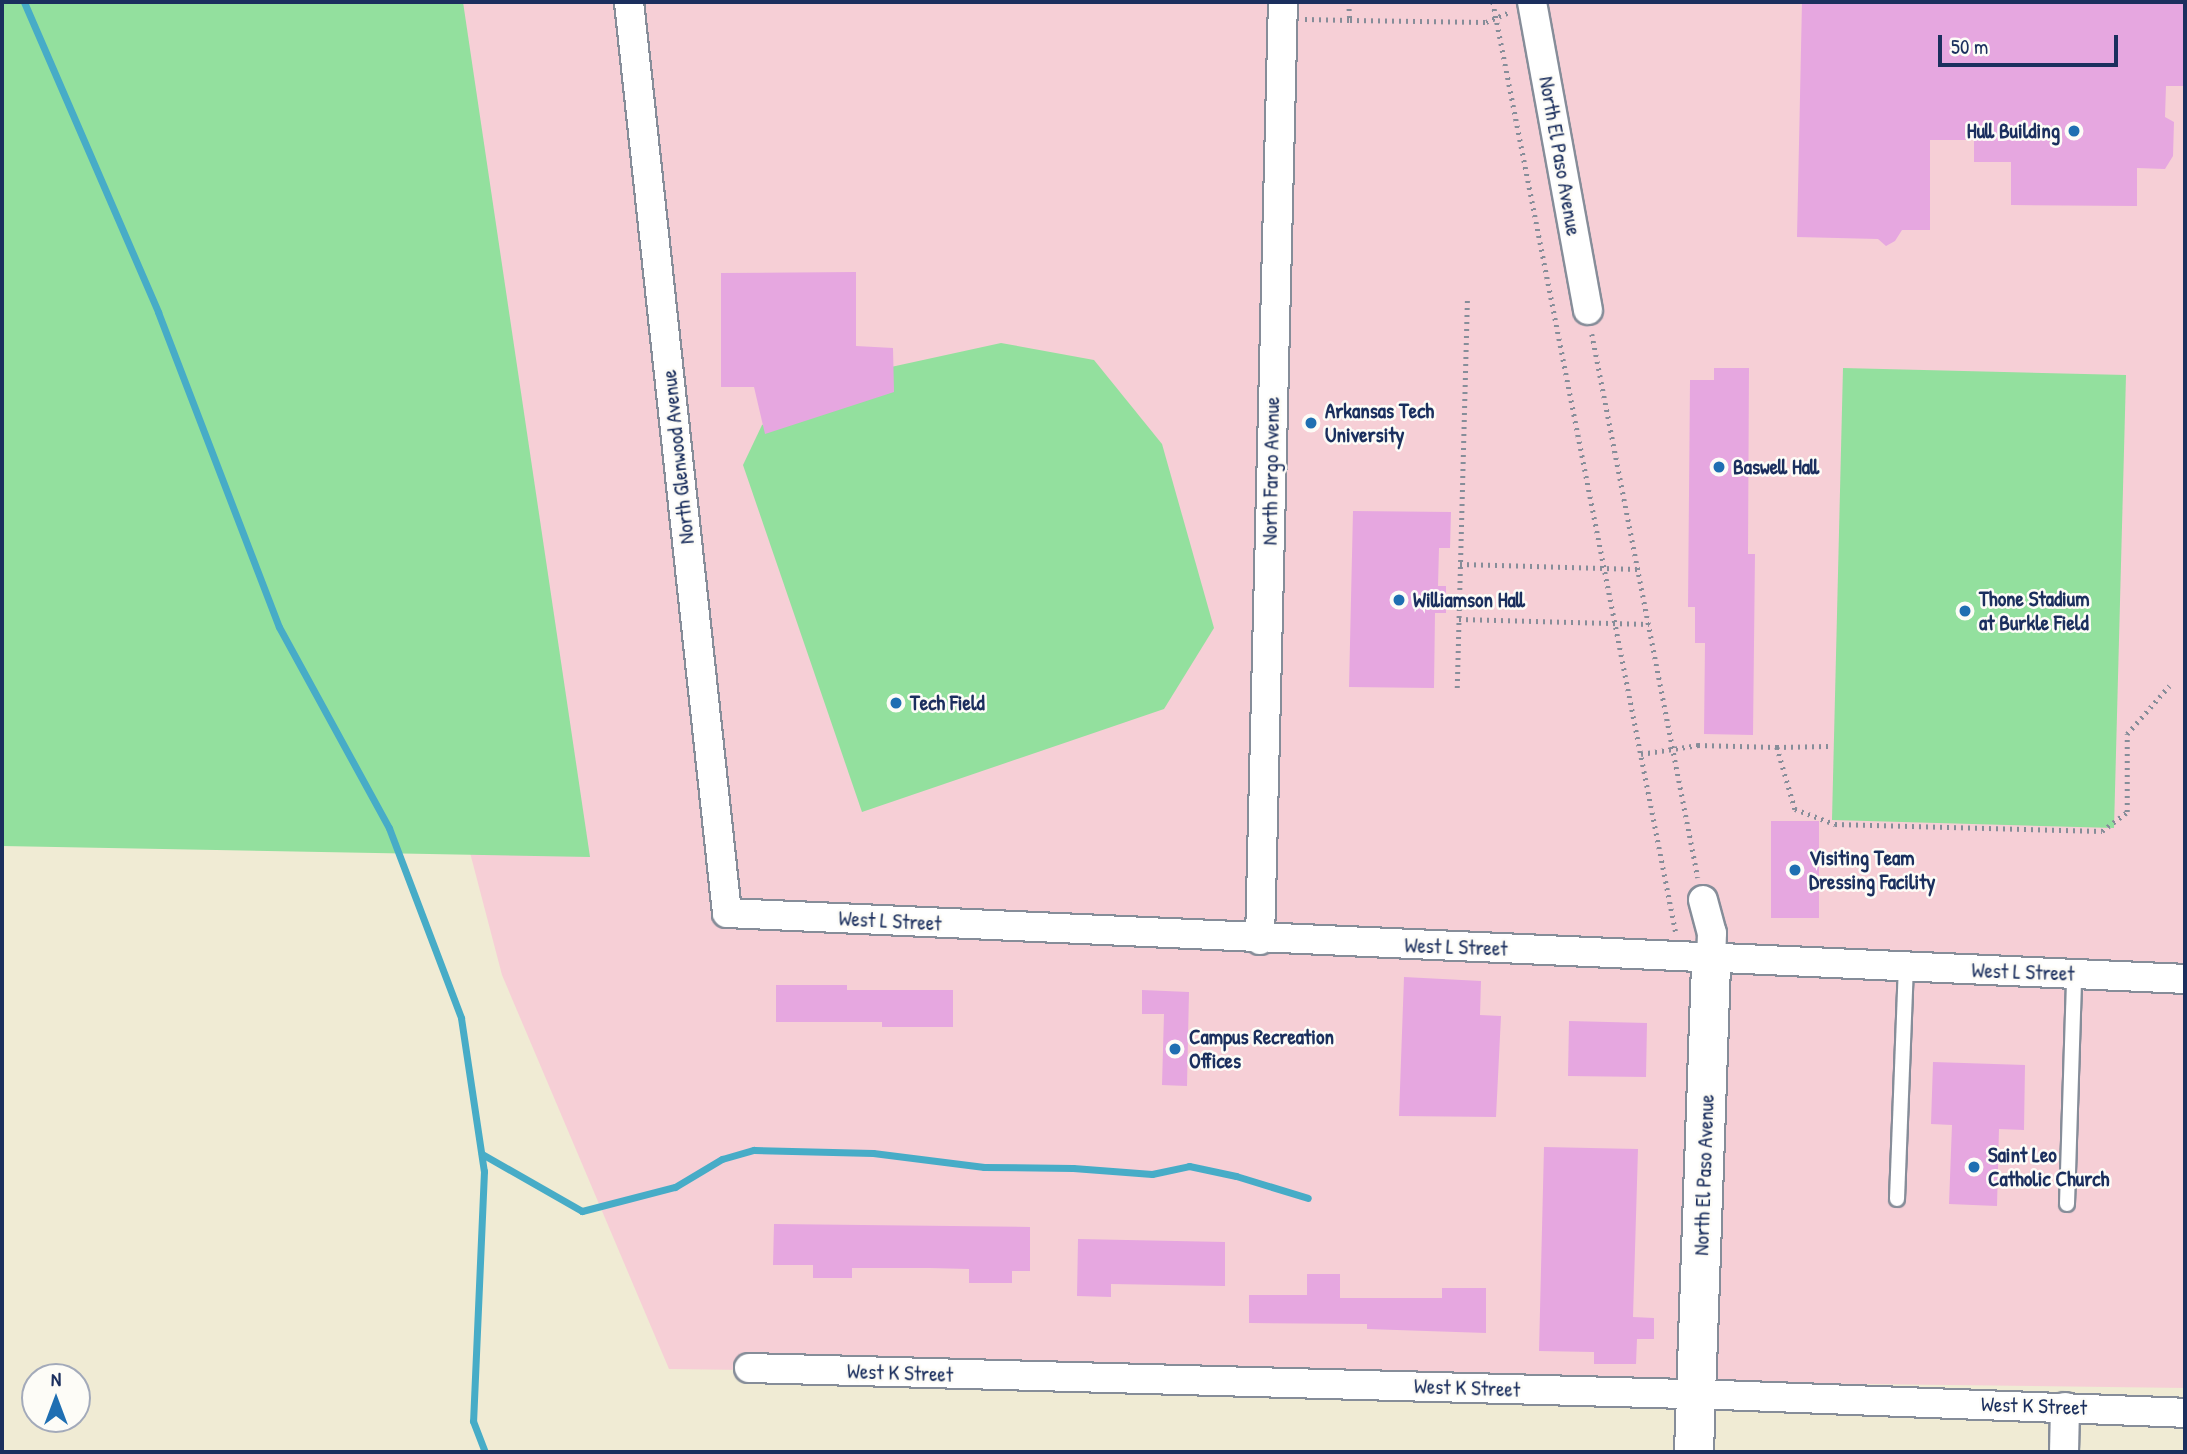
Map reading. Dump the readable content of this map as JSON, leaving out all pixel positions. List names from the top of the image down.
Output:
{
  "streets": {
    "street": [
      "North El Paso Avenue",
      "North Glenwood Avenue",
      "North Fargo Avenue",
      "West L Street",
      "West K Street"
    ]
  },
  "crossings": [
    ["North El Paso Avenue", "West L Street"],
    ["North El Paso Avenue", "West K Street"],
    ["North Glenwood Avenue", "West L Street"],
    ["North Fargo Avenue", "West L Street"]
  ],
  "places": [
    "Hull Building",
    "Arkansas Tech University",
    "Baswell Hall",
    "Williamson Hall",
    "Thone Stadium at Burkle Field",
    "Tech Field",
    "Visiting Team Dressing Facility",
    "Campus Recreation Offices",
    "Saint Leo Catholic Church"
  ],
  "scale_bar": "50 m",
  "north": "top"
}
